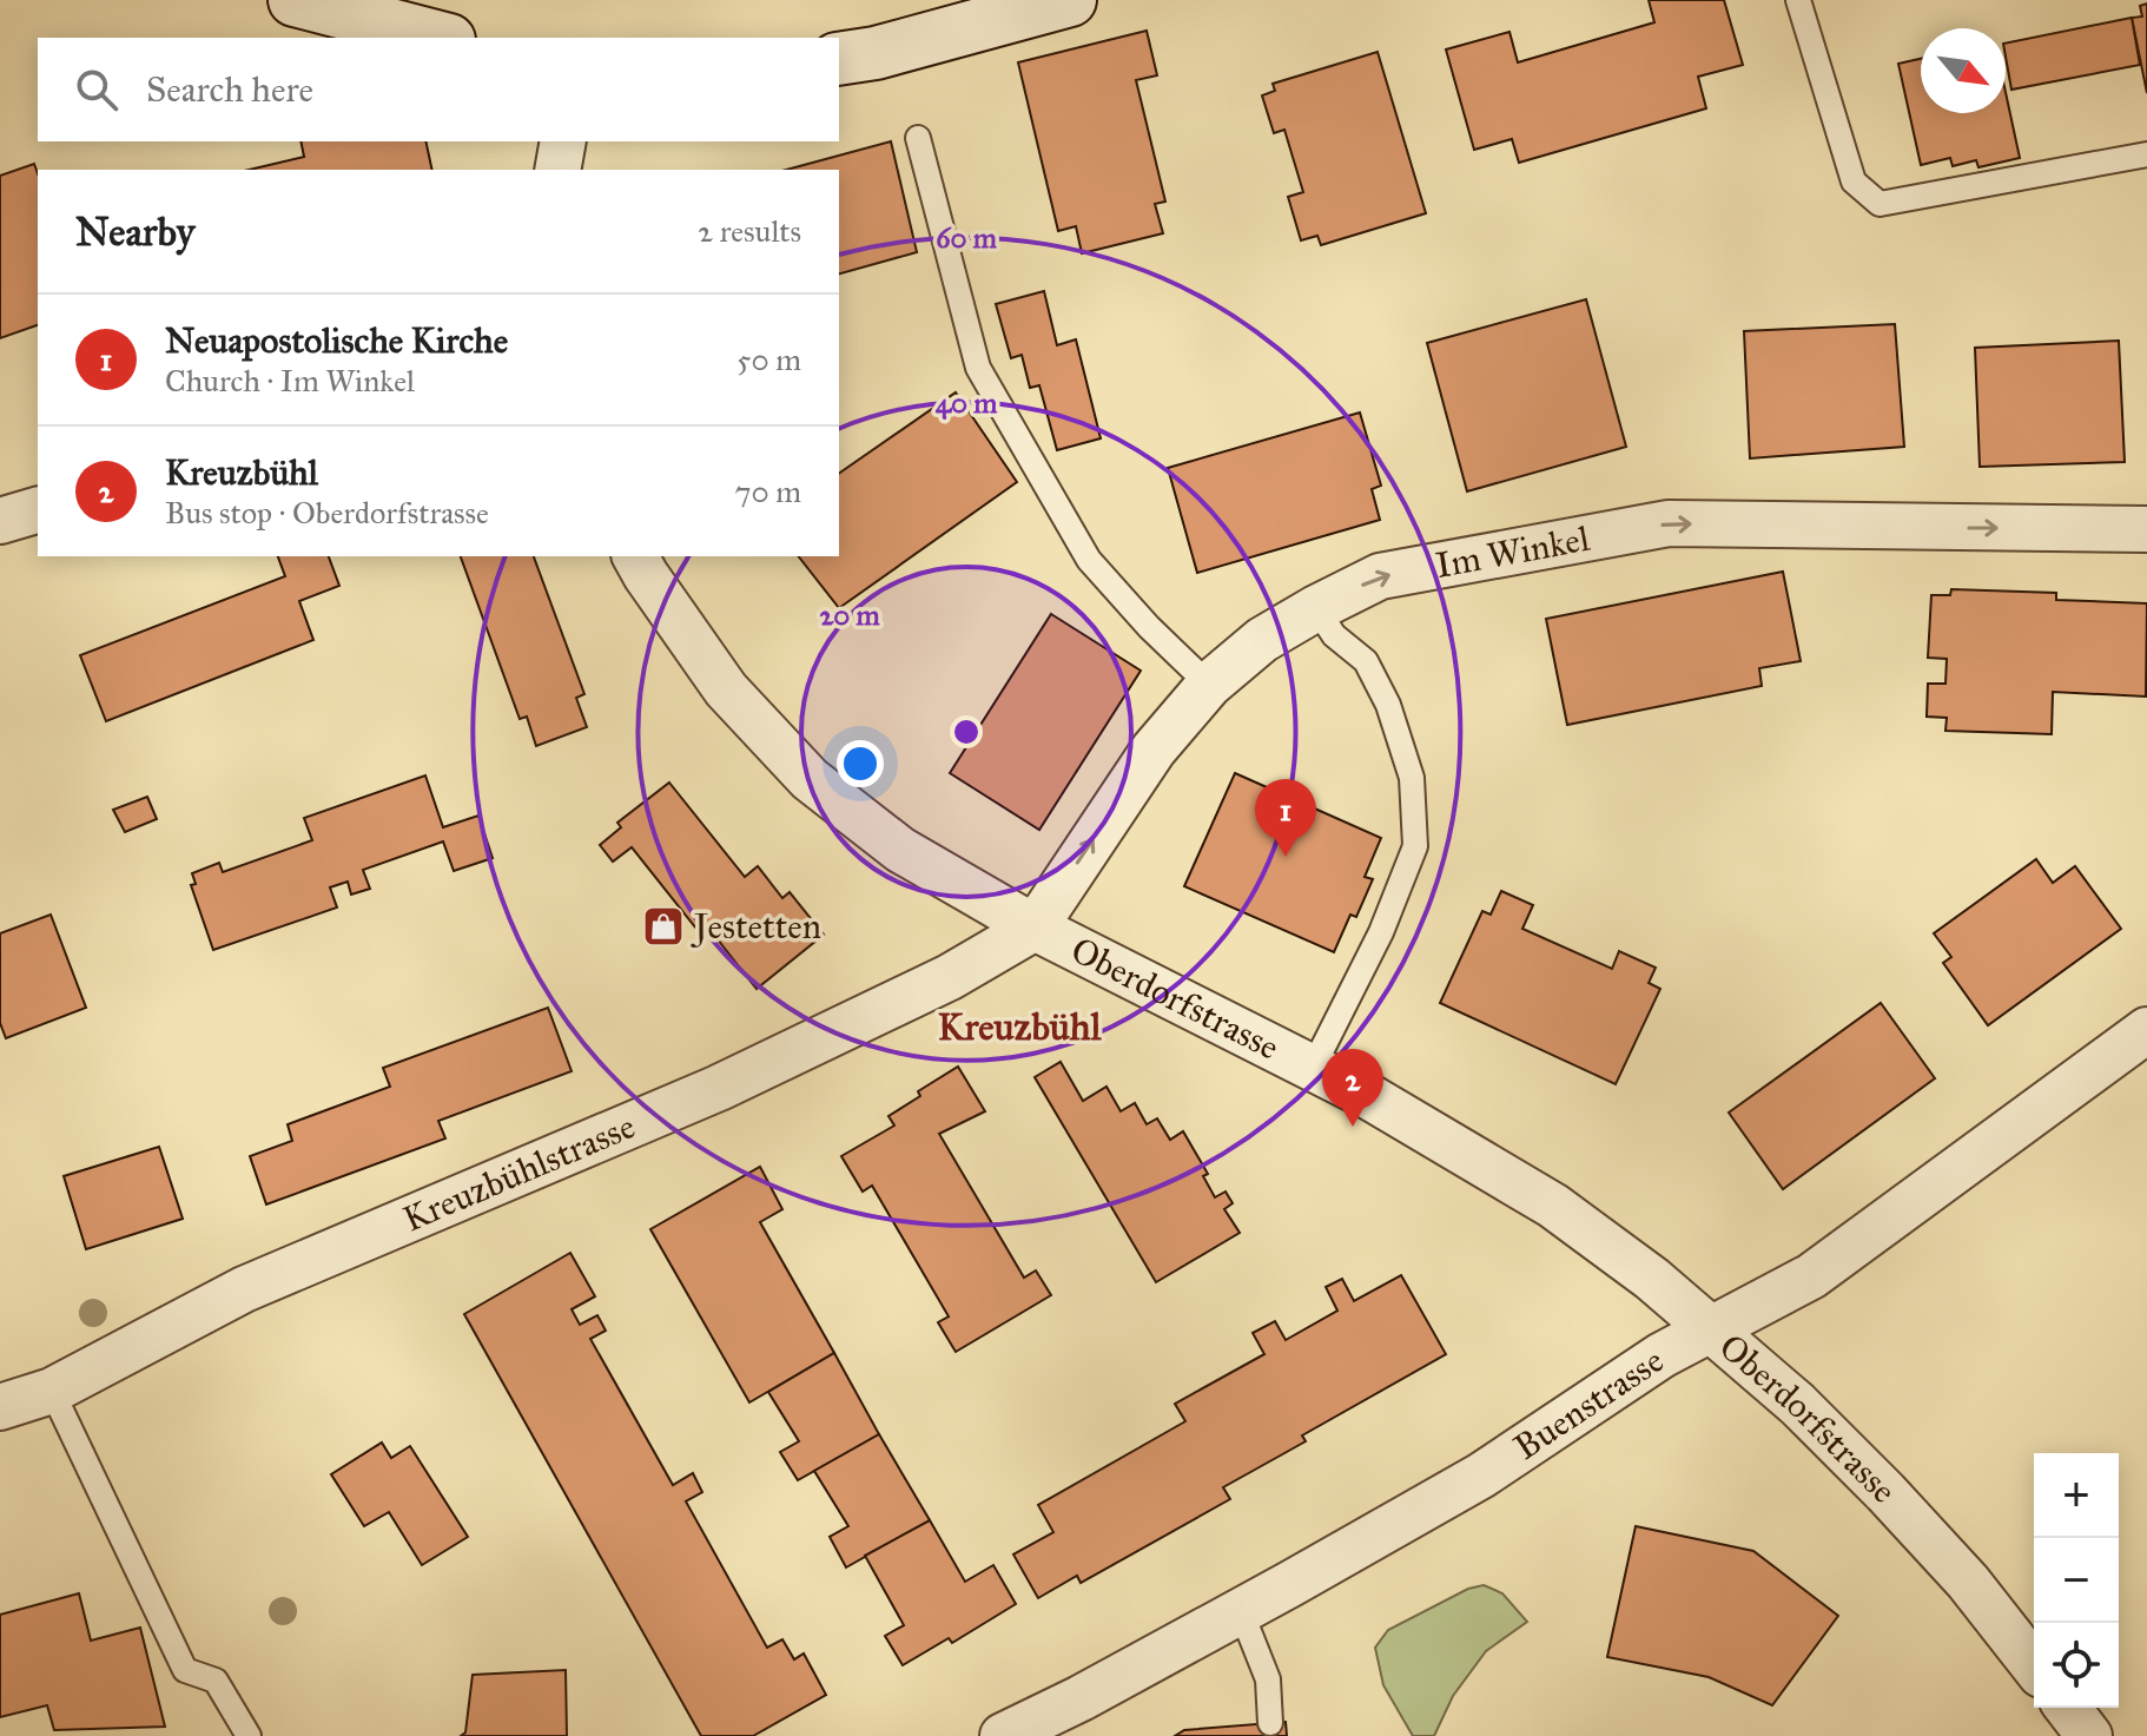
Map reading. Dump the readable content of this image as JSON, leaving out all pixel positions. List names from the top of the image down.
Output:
{
  "streets": {
    "street": [
      "Im Winkel",
      "Oberdorfstrasse",
      "Kreuzbühlstrasse",
      "Buenstrasse"
    ]
  },
  "crossings": [
    ["Im Winkel", "Oberdorfstrasse"],
    ["Im Winkel", "Kreuzbühlstrasse"],
    ["Oberdorfstrasse", "Kreuzbühlstrasse"],
    ["Oberdorfstrasse", "Buenstrasse"]
  ],
  "one_way": ["Im Winkel"],
  "districts": ["Kreuzbühl"],
  "places": {
    "shop": ["Jestetten"]
  },
  "north": "bottom right",
  "page": {
    "search": "Search here",
    "heading": ["Nearby", "2 results"],
    "list": [
      {
        "mark": "1",
        "name": "Neuapostolische Kirche",
        "note": "Church · Im Winkel",
        "value": "50 m"
      },
      {
        "mark": "2",
        "name": "Kreuzbühl",
        "note": "Bus stop · Oberdorfstrasse",
        "value": "70 m"
      }
    ],
    "pins": ["1", "2"],
    "map_buttons": ["+", "−"]
  },
  "rings": ["60 m", "40 m", "20 m"]
}
